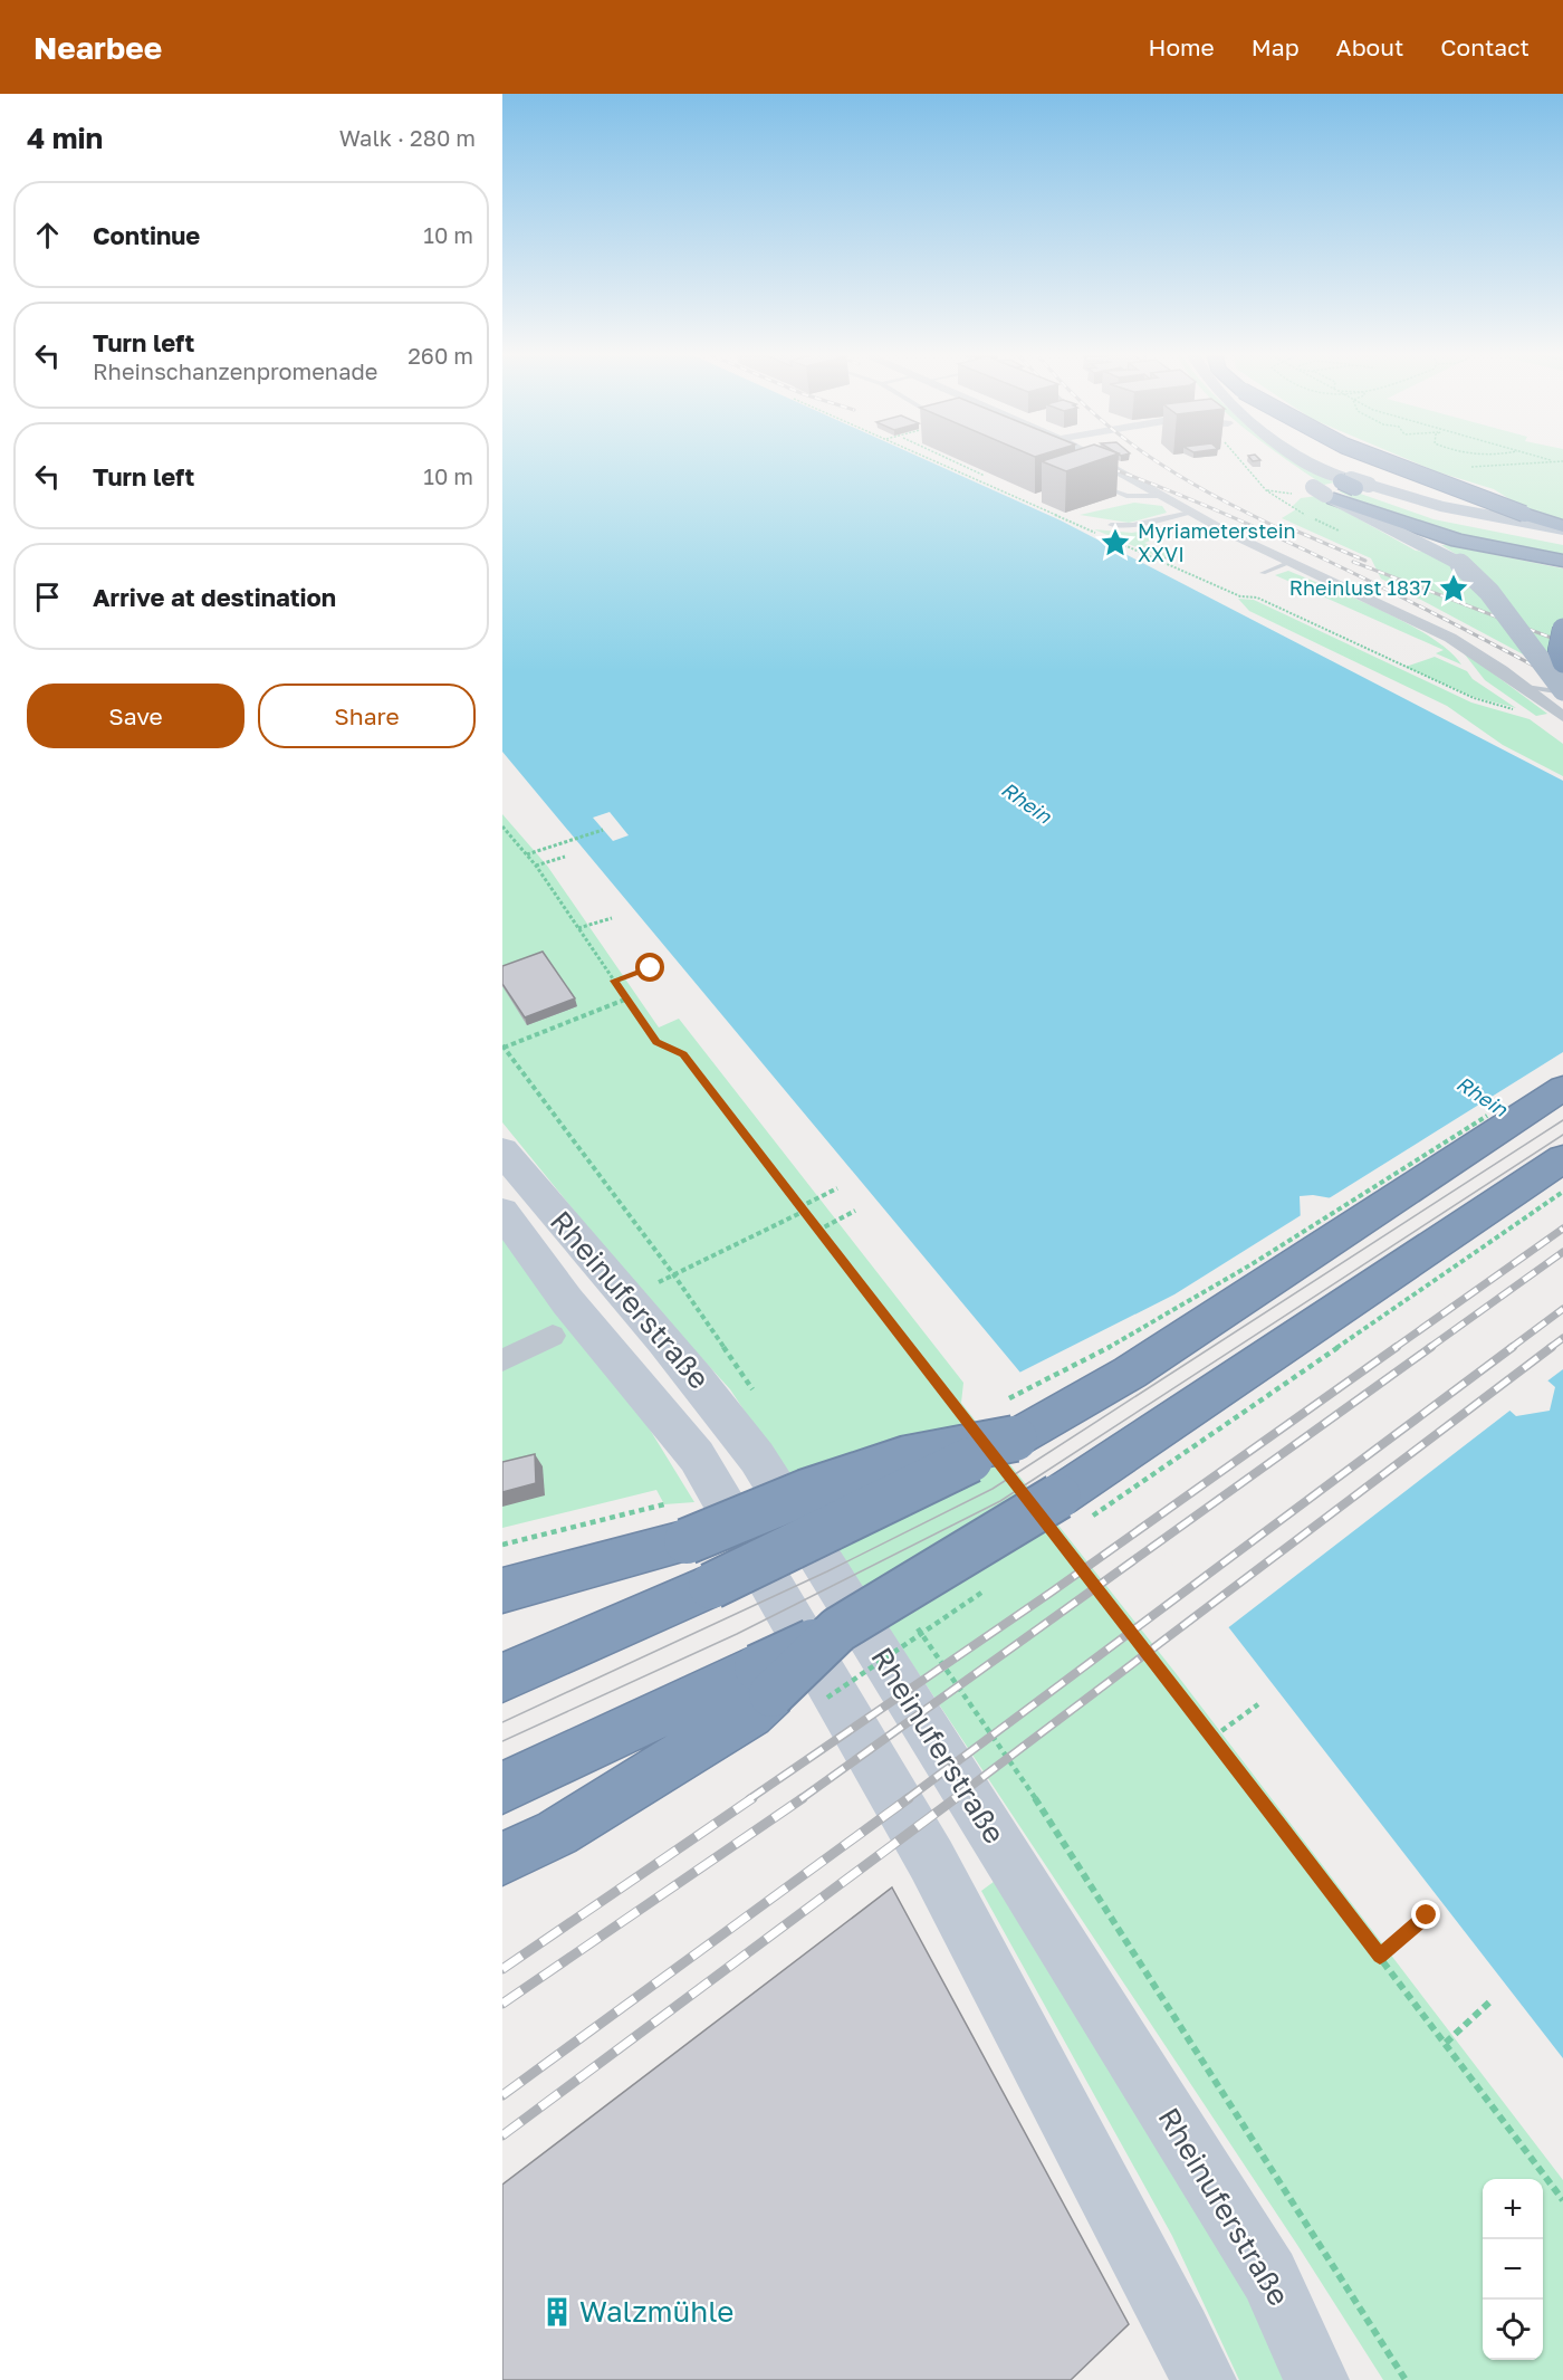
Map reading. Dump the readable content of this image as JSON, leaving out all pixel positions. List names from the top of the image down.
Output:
{
  "streets": {
    "main road": ["Rheinuferstraße"]
  },
  "water": ["Rhein"],
  "places": {
    "place": ["Myriameterstein XXVI", "Rheinlust 1837"],
    "building": ["Walzmühle"]
  },
  "page": {
    "header": "Nearbee",
    "nav": [
      "Home",
      "Map",
      "About",
      "Contact"
    ],
    "heading": ["4 min", "Walk · 280 m"],
    "list": [
      ["Continue", "10 m"],
      ["Turn left", "Rheinschanzenpromenade", "260 m"],
      ["Turn left", "10 m"],
      "Arrive at destination"
    ],
    "buttons": ["Save", "Share"],
    "map_buttons": ["+", "−"]
  }
}
